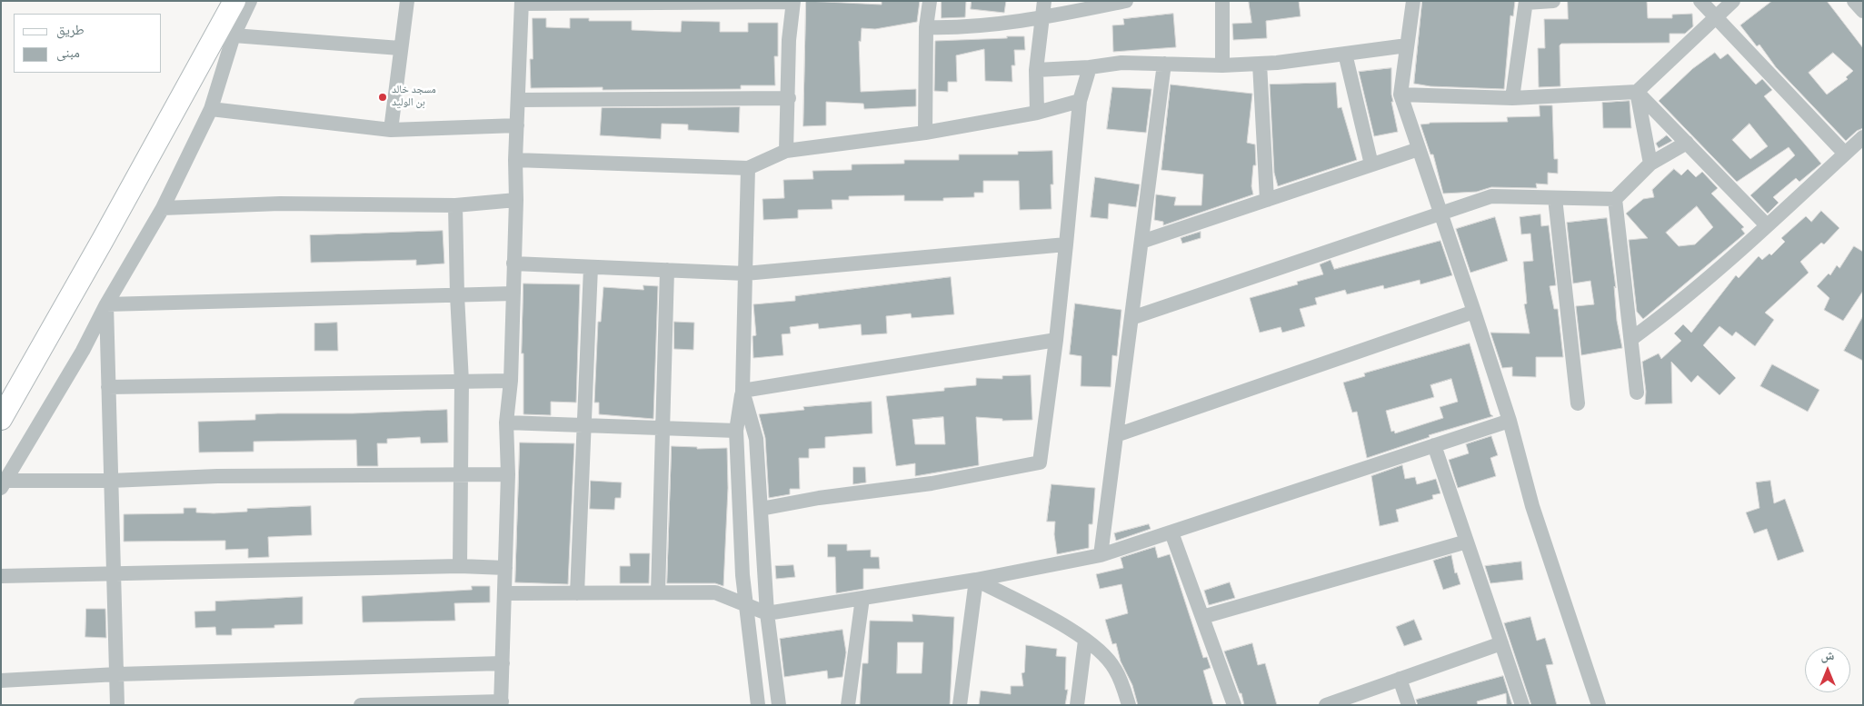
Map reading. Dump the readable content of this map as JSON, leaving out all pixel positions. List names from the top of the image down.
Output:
{
  "places": ["مسجد خالد بن الوليد"],
  "legend": ["طريق", "مبنى"],
  "north": "top"
}
